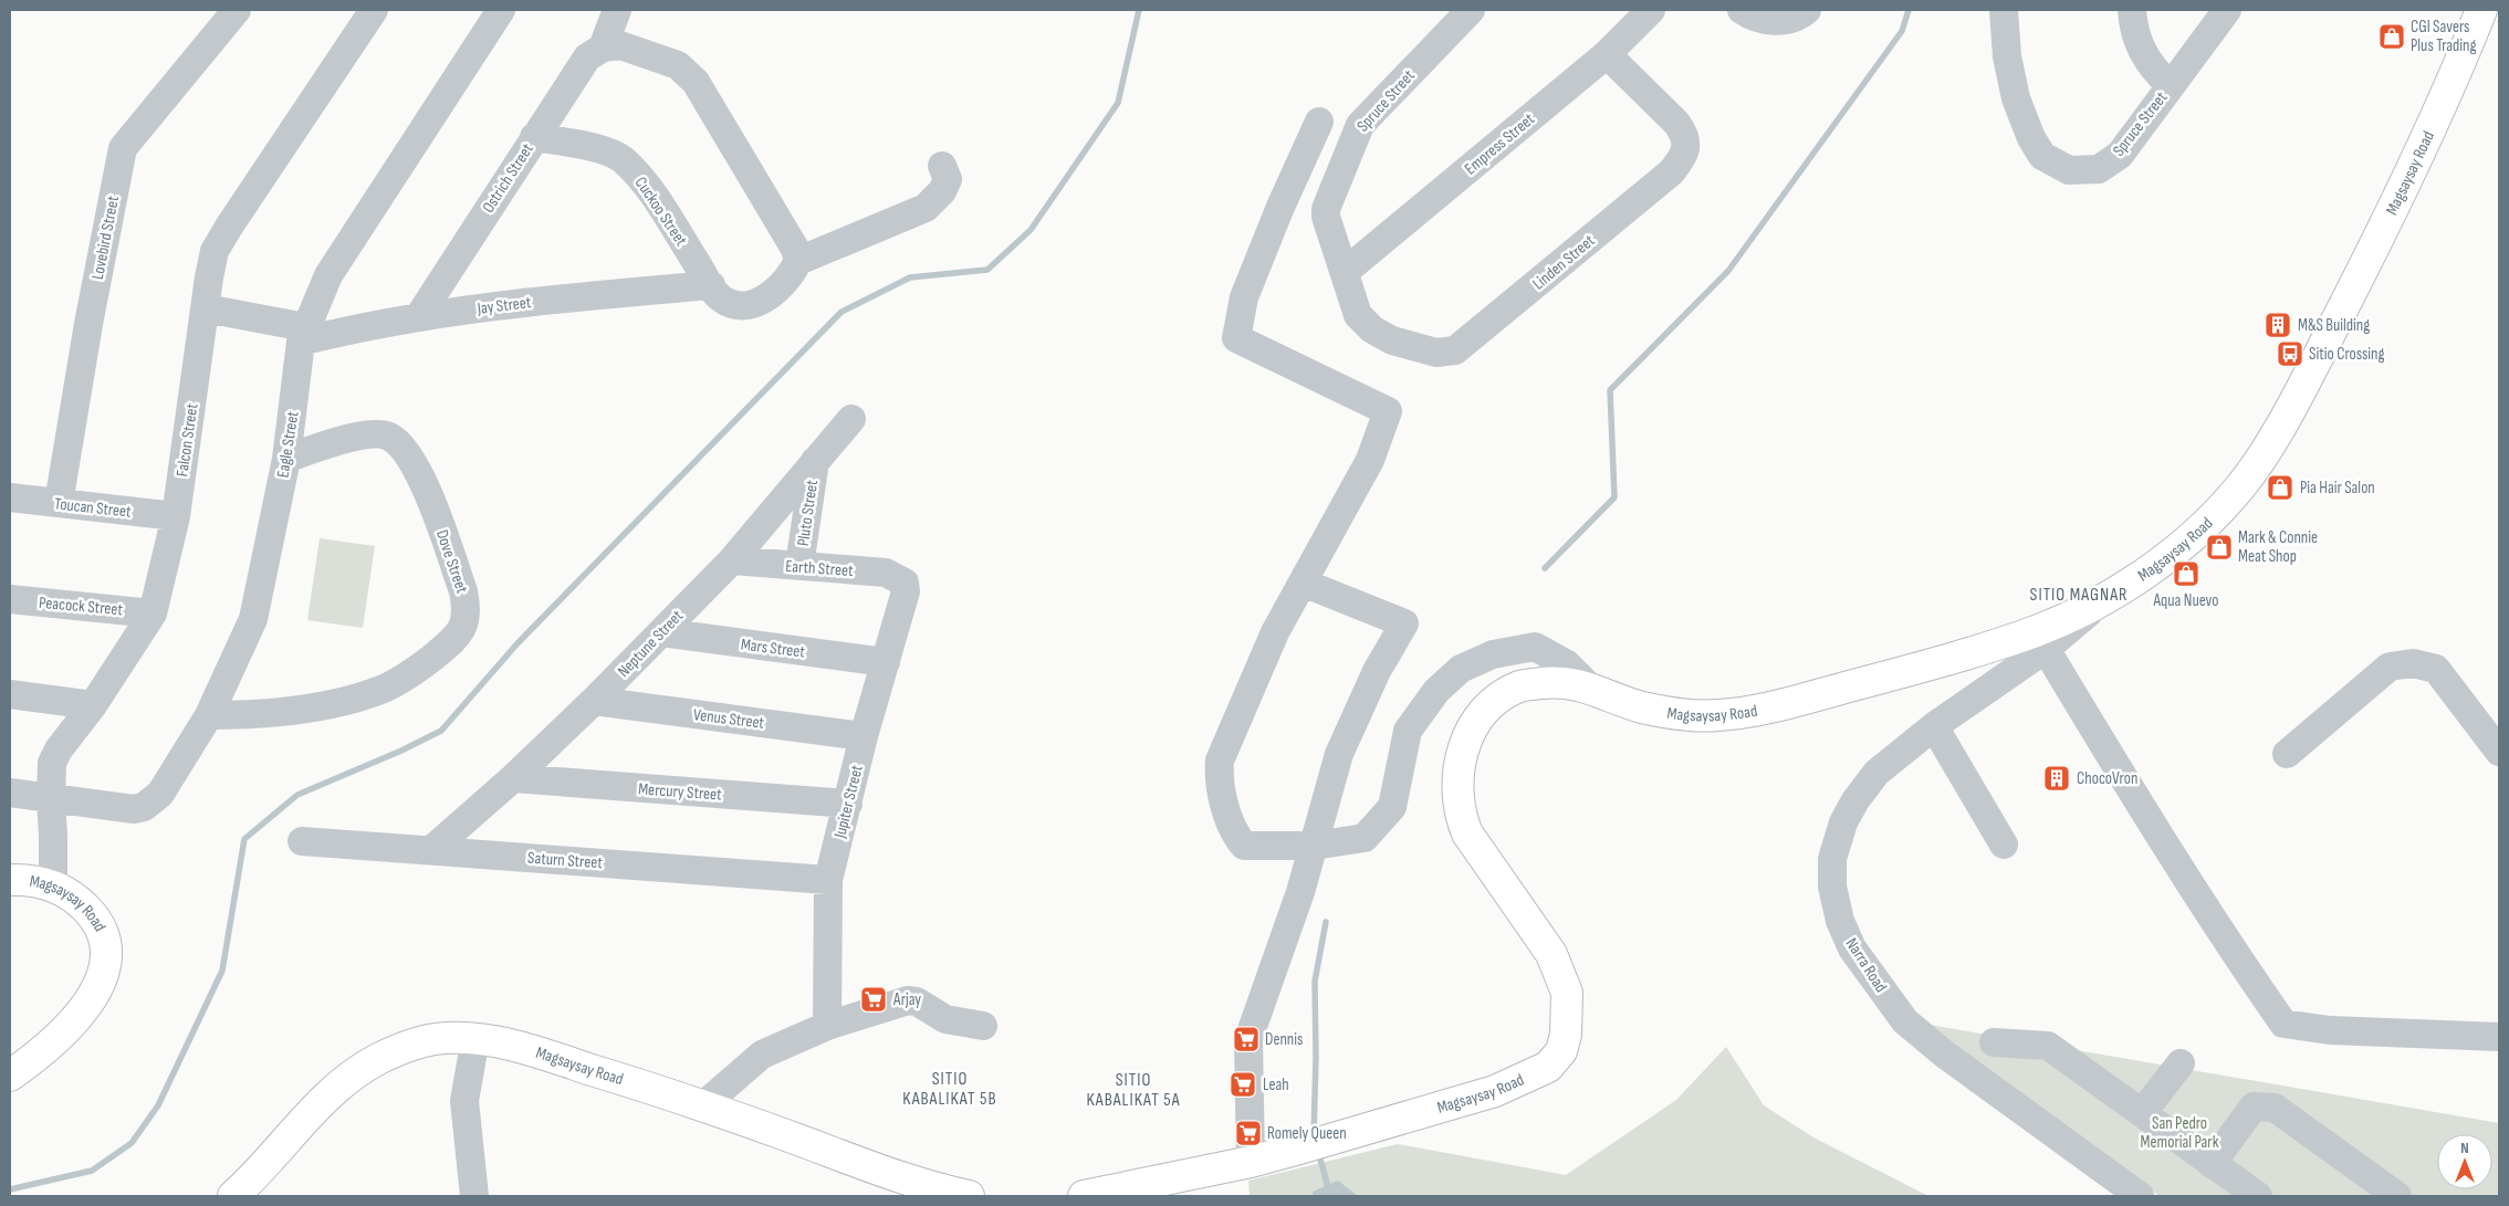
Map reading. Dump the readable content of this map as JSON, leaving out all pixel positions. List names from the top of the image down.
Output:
{
  "streets": {
    "main road": ["Magsaysay Road"],
    "street": [
      "Spruce Street",
      "Empress Street",
      "Ostrich Street",
      "Cuckoo Street",
      "Lovebird Street",
      "Linden Street",
      "Jay Street",
      "Falcon Street",
      "Eagle Street",
      "Toucan Street",
      "Pluto Street",
      "Dove Street",
      "Earth Street",
      "Peacock Street",
      "Neptune Street",
      "Mars Street",
      "Venus Street",
      "Mercury Street",
      "Jupiter Street",
      "Saturn Street",
      "Narra Road"
    ]
  },
  "crossings": [
    ["Spruce Street", "Empress Street"],
    ["Spruce Street", "Linden Street"],
    ["Empress Street", "Linden Street"],
    ["Magsaysay Road", "Falcon Street"],
    ["Magsaysay Road", "Narra Road"],
    ["Ostrich Street", "Cuckoo Street"],
    ["Ostrich Street", "Jay Street"],
    ["Cuckoo Street", "Jay Street"],
    ["Lovebird Street", "Toucan Street"],
    ["Jay Street", "Eagle Street"],
    ["Falcon Street", "Eagle Street"],
    ["Falcon Street", "Toucan Street"],
    ["Falcon Street", "Peacock Street"],
    ["Eagle Street", "Dove Street"],
    ["Pluto Street", "Earth Street"],
    ["Pluto Street", "Neptune Street"],
    ["Earth Street", "Neptune Street"],
    ["Earth Street", "Jupiter Street"],
    ["Neptune Street", "Mars Street"],
    ["Neptune Street", "Venus Street"],
    ["Neptune Street", "Mercury Street"],
    ["Neptune Street", "Saturn Street"],
    ["Mars Street", "Jupiter Street"],
    ["Venus Street", "Jupiter Street"],
    ["Mercury Street", "Jupiter Street"],
    ["Jupiter Street", "Saturn Street"]
  ],
  "districts": ["SITIO MAGNAR", "SITIO KABALIKAT 5B", "SITIO KABALIKAT 5A"],
  "parks": ["San Pedro Memorial Park"],
  "places": {
    "shop": [
      "CGI Savers Plus Trading",
      "Pia Hair Salon",
      "Mark & Connie Meat Shop",
      "Aqua Nuevo"
    ],
    "building": ["M&S Building", "ChocoVron"],
    "bus stop": ["Sitio Crossing"],
    "supermarket": [
      "Arjay",
      "Dennis",
      "Leah",
      "Romely Queen"
    ]
  },
  "north": "top"
}
